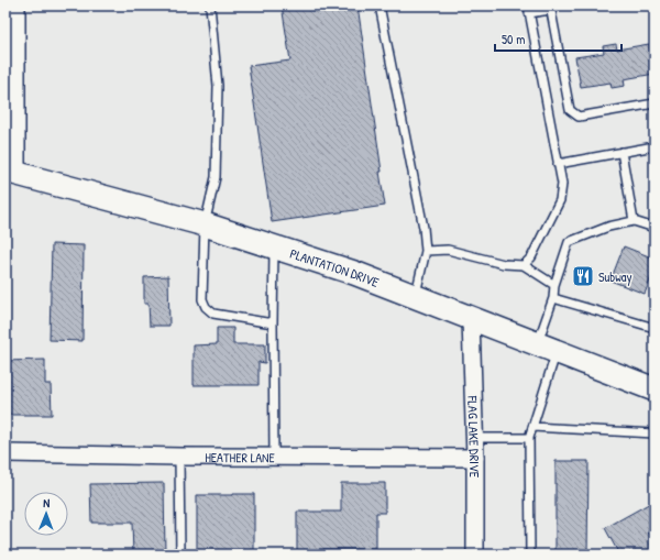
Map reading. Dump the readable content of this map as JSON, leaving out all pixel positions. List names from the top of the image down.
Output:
{
  "streets": {
    "main road": ["PLANTATION DRIVE"],
    "street": ["FLAG LAKE DRIVE", "HEATHER LANE"]
  },
  "crossings": [
    ["PLANTATION DRIVE", "FLAG LAKE DRIVE"],
    ["FLAG LAKE DRIVE", "HEATHER LANE"]
  ],
  "places": {
    "restaurant": ["Subway"]
  },
  "scale_bar": "50 m",
  "north": "top"
}
